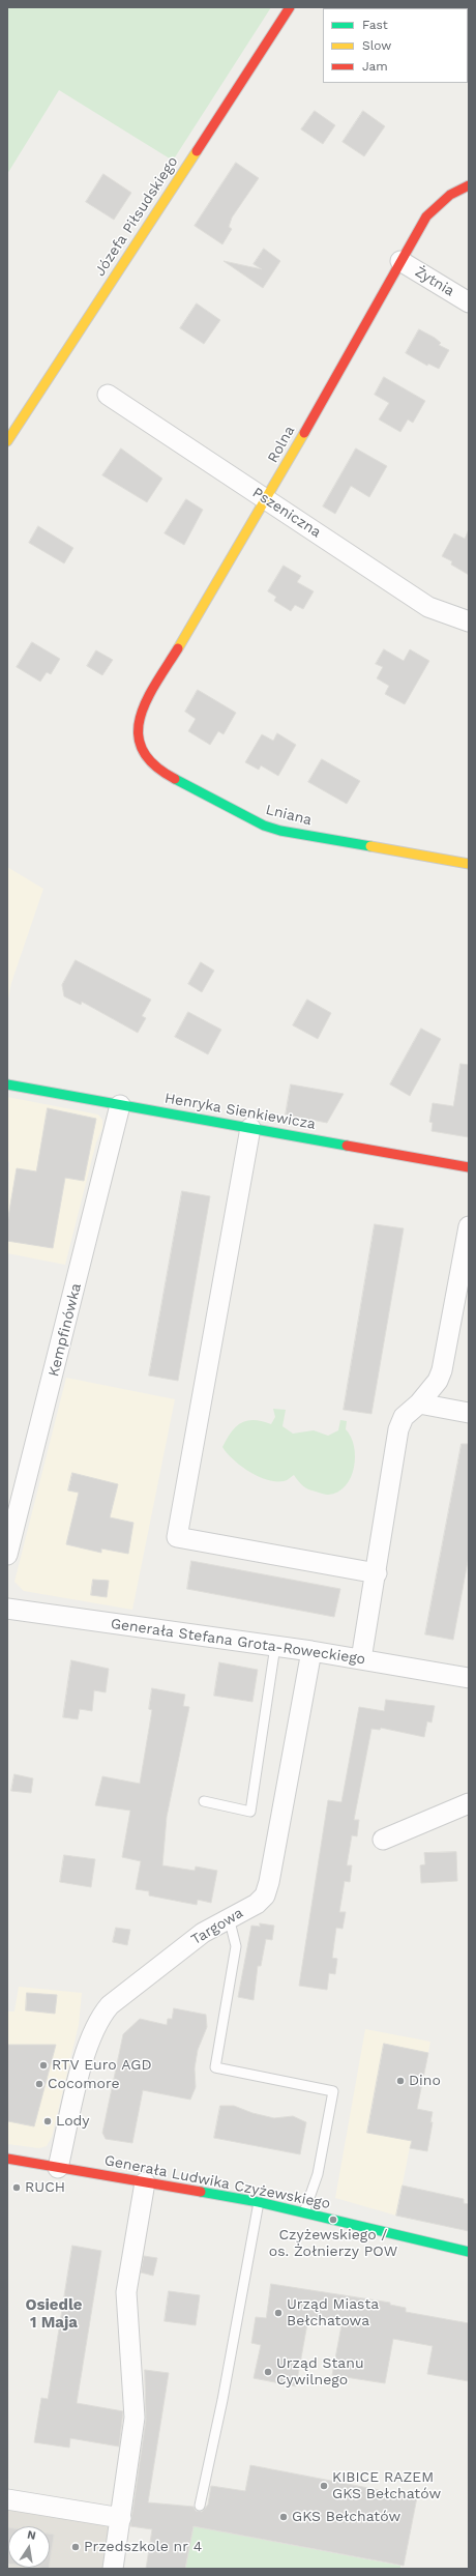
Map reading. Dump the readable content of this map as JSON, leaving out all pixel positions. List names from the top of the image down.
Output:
{
  "streets": {
    "street": [
      "Józefa Piłsudskiego",
      "Żytnia",
      "Rolna",
      "Pszeniczna",
      "Lniana",
      "Henryka Sienkiewicza",
      "Kempfinówka",
      "Generała Stefana Grota-Roweckiego",
      "Targowa",
      "Generała Ludwika Czyżewskiego"
    ]
  },
  "crossings": [
    ["Żytnia", "Rolna"],
    ["Rolna", "Pszeniczna"],
    ["Rolna", "Lniana"],
    ["Henryka Sienkiewicza", "Kempfinówka"],
    ["Generała Stefana Grota-Roweckiego", "Targowa"],
    ["Targowa", "Generała Ludwika Czyżewskiego"]
  ],
  "districts": ["Osiedle 1 Maja"],
  "places": [
    "RTV Euro AGD",
    "Dino",
    "Cocomore",
    "Lody",
    "RUCH",
    "Czyżewskiego / os. Żołnierzy POW",
    "Urząd Miasta Bełchatowa",
    "Urząd Stanu Cywilnego",
    "KIBICE RAZEM GKS Bełchatów",
    "GKS Bełchatów",
    "Przedszkole nr 4"
  ],
  "legend": ["Fast", "Slow", "Jam"],
  "north": "top"
}
